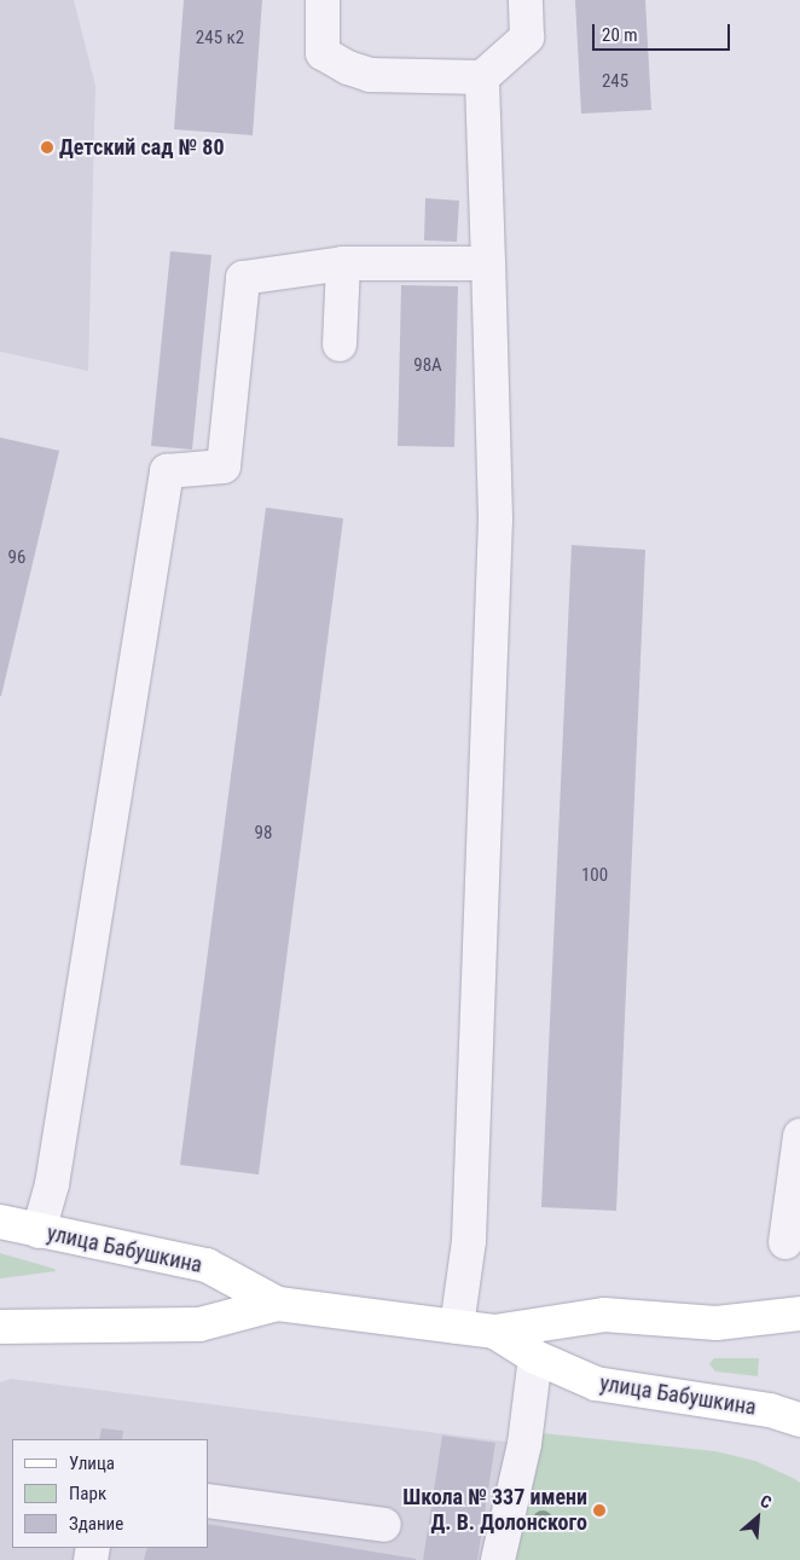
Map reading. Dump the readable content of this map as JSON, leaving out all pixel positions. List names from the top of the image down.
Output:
{
  "streets": {
    "main road": ["улица Бабушкина"]
  },
  "places": ["Детский сад № 80", "Школа № 337 имени Д. В. Долонского"],
  "house_numbers": [
    "245 к2",
    "245",
    "98А",
    "96",
    "98",
    "100"
  ],
  "legend": ["Улица", "Парк", "Здание"],
  "scale_bar": "20 m",
  "north": "top right"
}
